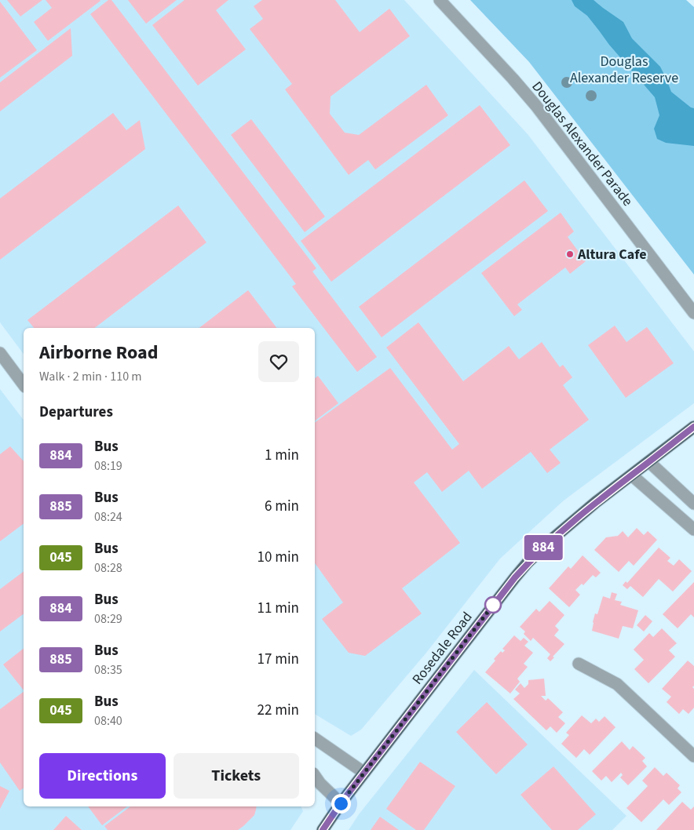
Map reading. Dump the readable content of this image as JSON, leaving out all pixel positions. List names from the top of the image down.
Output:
{
  "streets": {
    "main road": ["Rosedale Road"],
    "street": ["Douglas Alexander Parade"]
  },
  "parks": ["Douglas Alexander Reserve"],
  "places": ["Altura Cafe"],
  "lines": ["bus line 884"],
  "page": {
    "on_map": "884",
    "heading": [
      ["Airborne Road", "Walk · 2 min · 110 m"],
      "Departures"
    ],
    "list": [
      {
        "mark": "884",
        "name": "Bus",
        "note": "08:19",
        "value": "1 min"
      },
      {
        "mark": "885",
        "name": "Bus",
        "note": "08:24",
        "value": "6 min"
      },
      {
        "mark": "045",
        "name": "Bus",
        "note": "08:28",
        "value": "10 min"
      },
      {
        "mark": "884",
        "name": "Bus",
        "note": "08:29",
        "value": "11 min"
      },
      {
        "mark": "885",
        "name": "Bus",
        "note": "08:35",
        "value": "17 min"
      },
      {
        "mark": "045",
        "name": "Bus",
        "note": "08:40",
        "value": "22 min"
      }
    ],
    "buttons": ["Directions", "Tickets"]
  }
}
